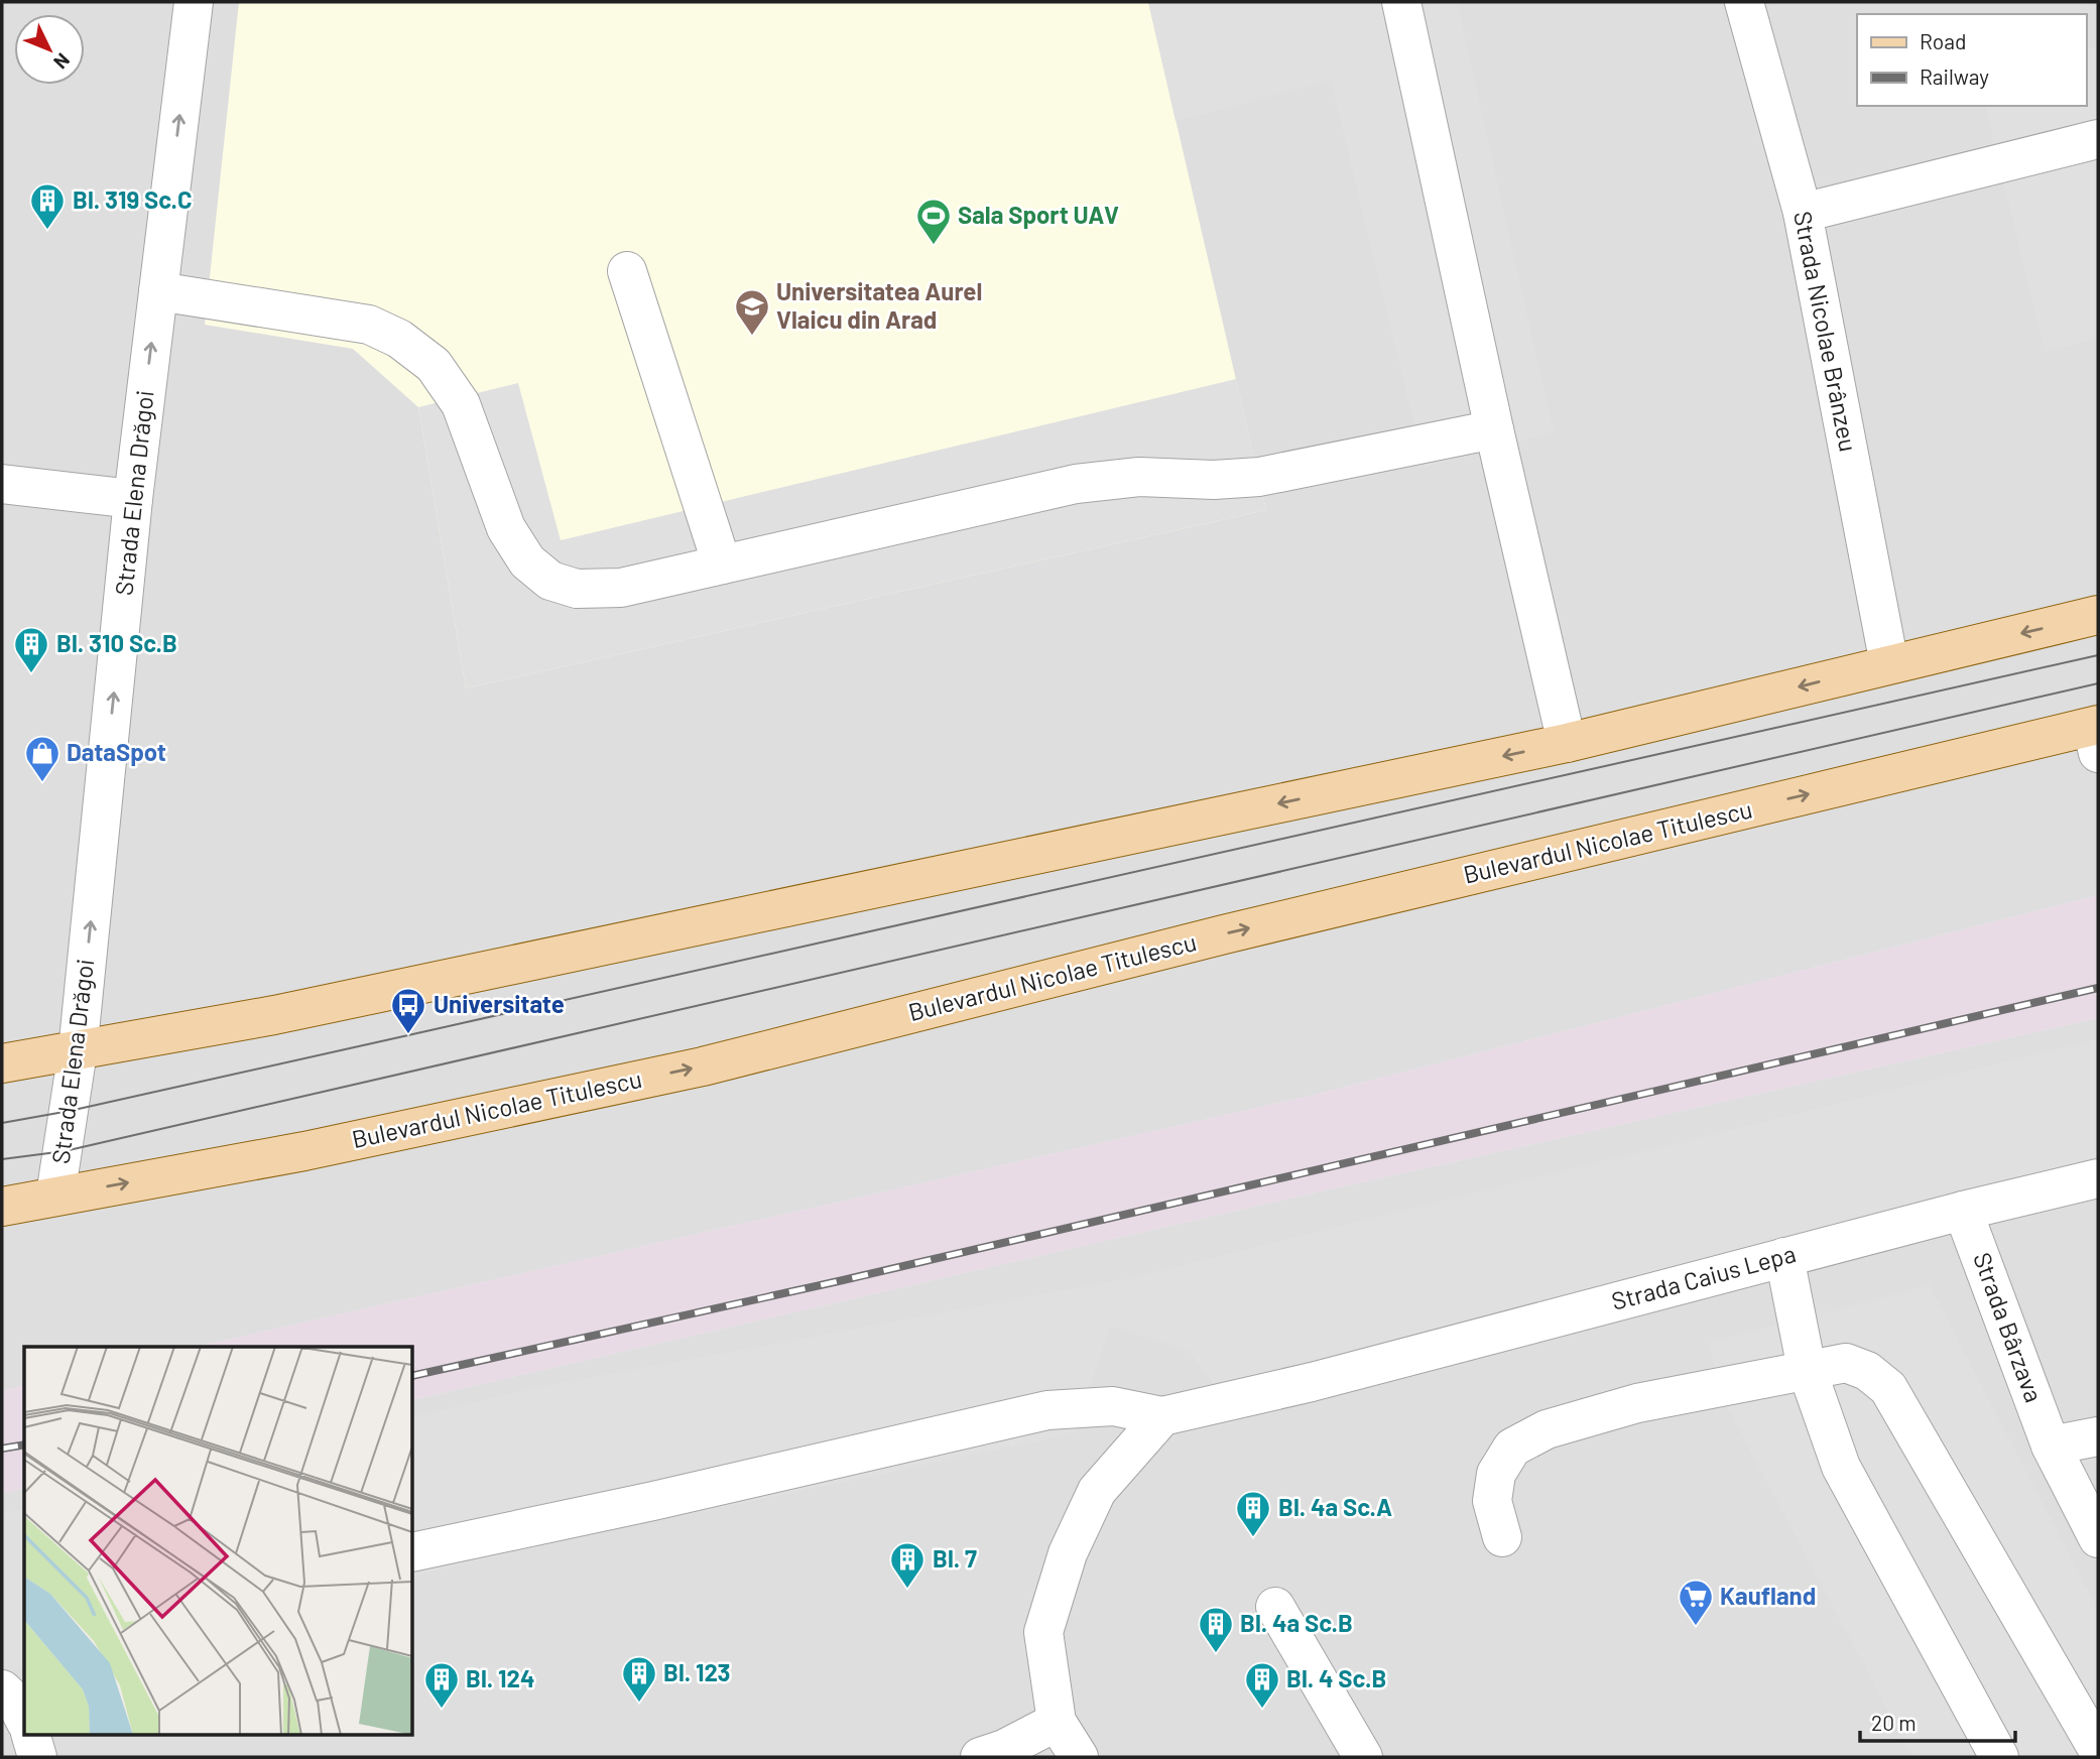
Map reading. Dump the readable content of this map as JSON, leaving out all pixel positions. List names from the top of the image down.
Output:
{
  "streets": {
    "main road": ["Bulevardul Nicolae Titulescu"],
    "street": [
      "Strada Nicolae Brânzeu",
      "Strada Elena Drăgoi",
      "Strada Caius Lepa",
      "Strada Bârzava"
    ]
  },
  "crossings": [
    ["Strada Elena Drăgoi", "Bulevardul Nicolae Titulescu"],
    ["Strada Caius Lepa", "Strada Bârzava"]
  ],
  "one_way": ["Strada Elena Drăgoi"],
  "places": {
    "building": [
      "Bl. 319 Sc.C",
      "Bl. 310 Sc.B",
      "Bl. 4a Sc.A",
      "Bl. 7",
      "Bl. 4a Sc.B",
      "Bl. 123",
      "Bl. 124",
      "Bl. 4 Sc.B"
    ],
    "sports": ["Sala Sport UAV"],
    "school or university": ["Universitatea Aurel Vlaicu din Arad"],
    "shop": ["DataSpot"],
    "bus stop": ["Universitate"],
    "supermarket": ["Kaufland"]
  },
  "legend": ["Road", "Railway"],
  "scale_bar": "20 m",
  "north": "bottom right"
}
